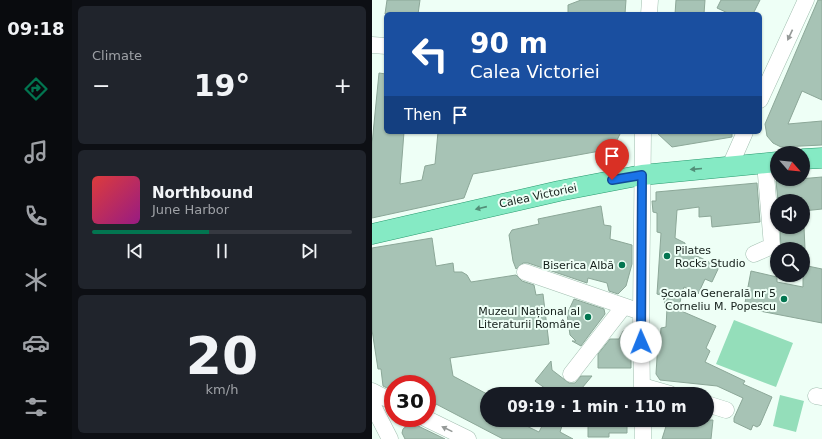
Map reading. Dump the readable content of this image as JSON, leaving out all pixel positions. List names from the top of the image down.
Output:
{
  "streets": {
    "main road": ["Calea Victoriei"]
  },
  "one_way": ["Calea Victoriei"],
  "places": [
    "Pilates Rocks Studio",
    "Biserica Albă",
    "Școala Generală nr 5 Corneliu M. Popescu",
    "Muzeul Național al Literaturii Române"
  ],
  "north": "bottom right",
  "page": {
    "tabs": "09:18",
    "tile": [
      "Climate",
      ["20", "km/h"]
    ],
    "turn": ["90 m", "Calea Victoriei"],
    "heat": ["−", "19°", "+"],
    "then": "Then",
    "song": ["Northbound", "June Harbor"],
    "limit": "30",
    "trip": "09:19 · 1 min · 110 m"
  }
}
